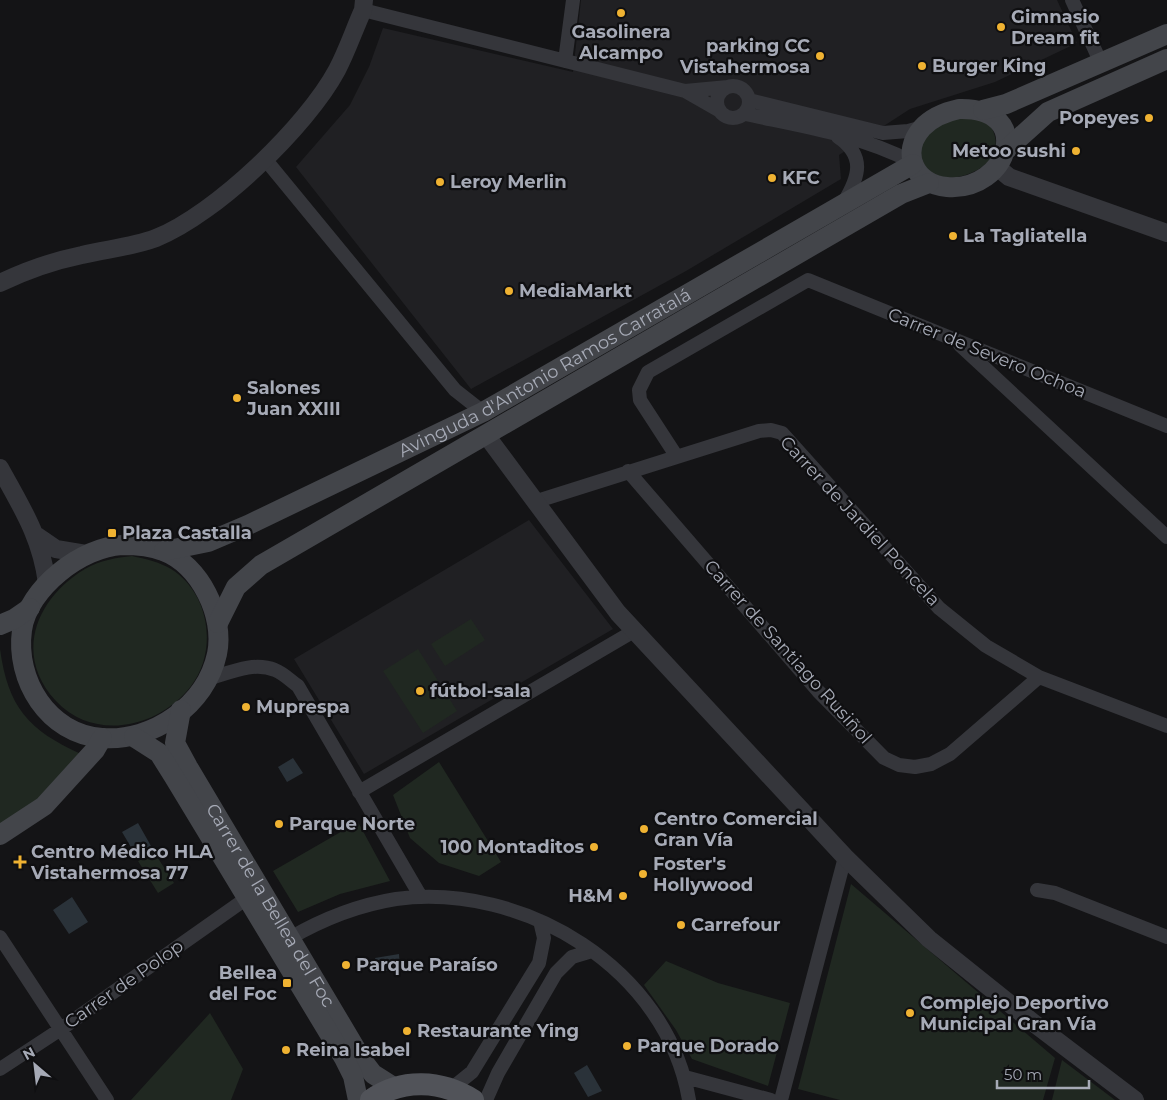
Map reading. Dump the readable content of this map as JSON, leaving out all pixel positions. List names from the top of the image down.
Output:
{
  "streets": {
    "main road": ["Avinguda d'Antonio Ramos Carratalá", "Carrer de la Bellea del Foc"],
    "street": [
      "Carrer de Severo Ochoa",
      "Carrer de Jardiel Poncela",
      "Carrer de Santiago Rusiñol",
      "Carrer de Polop"
    ]
  },
  "crossings": [
    ["Carrer de Severo Ochoa", "Carrer de Jardiel Poncela"],
    ["Carrer de Jardiel Poncela", "Carrer de Santiago Rusiñol"],
    ["Carrer de la Bellea del Foc", "Carrer de Polop"]
  ],
  "places": {
    "other": [
      "Gasolinera Alcampo",
      "Gimnasio Dream fit",
      "parking CC Vistahermosa",
      "Burger King",
      "Popeyes",
      "Metoo sushi",
      "KFC",
      "Leroy Merlin",
      "La Tagliatella",
      "MediaMarkt",
      "Salones Juan XXIII",
      "fútbol-sala",
      "Muprespa",
      "Parque Norte",
      "Centro Comercial Gran Vía",
      "100 Montaditos",
      "Foster's Hollywood",
      "H&M",
      "Carrefour",
      "Parque Paraíso",
      "Complejo Deportivo Municipal Gran Vía",
      "Restaurante Ying",
      "Parque Dorado",
      "Reina Isabel"
    ],
    "transit": ["Plaza Castalla", "Bellea del Foc"],
    "health": ["Centro Médico HLA Vistahermosa 77"]
  },
  "scale_bar": "50 m",
  "north": "top left"
}
